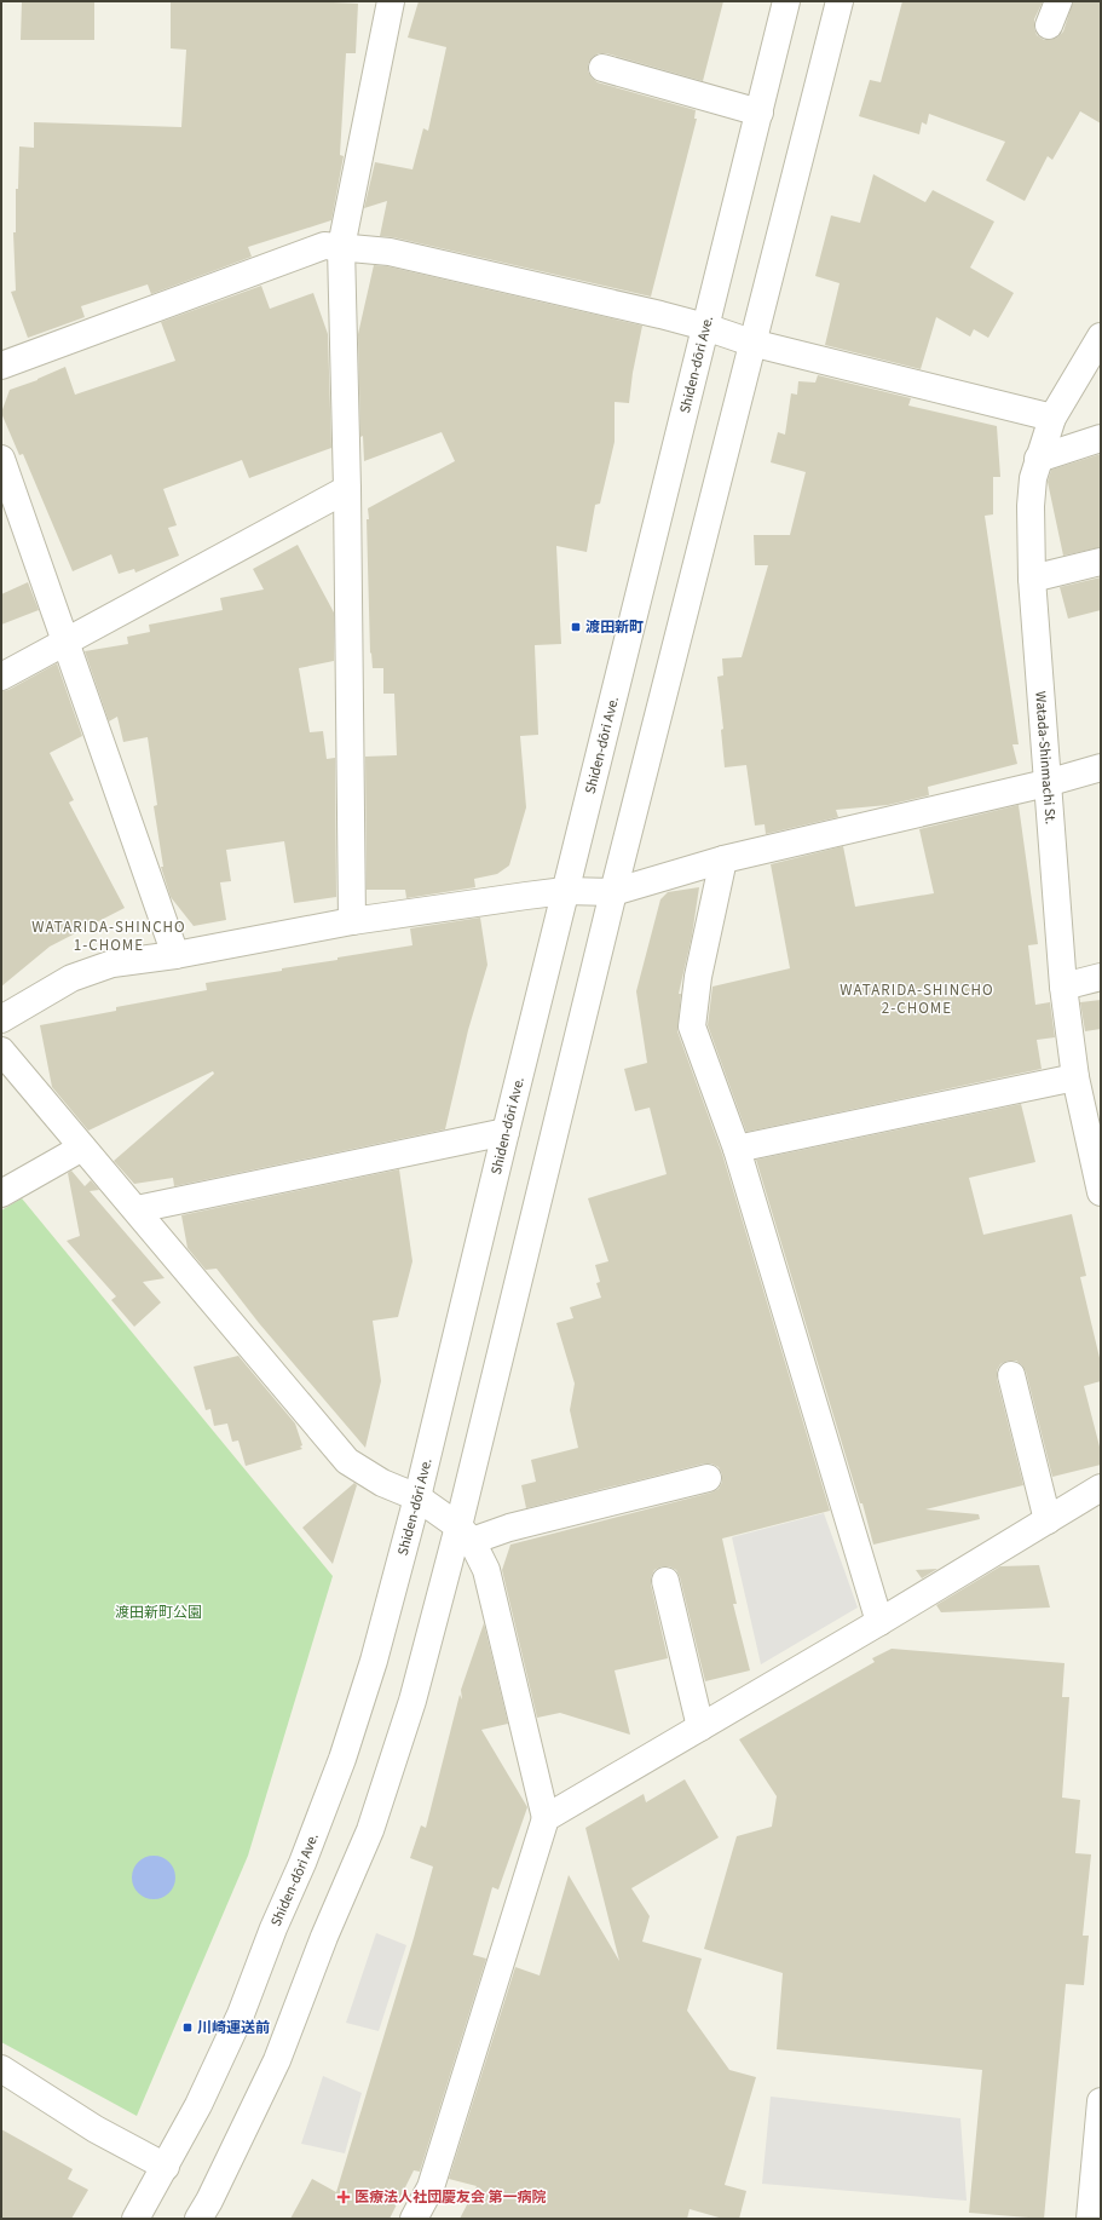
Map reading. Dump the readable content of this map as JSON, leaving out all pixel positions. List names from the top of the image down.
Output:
{
  "streets": {
    "street": ["Shiden-dōri Ave.", "Watada-Shinmachi St."]
  },
  "districts": ["WATARIDA-SHINCHO 1-CHOME", "WATARIDA-SHINCHO 2-CHOME"],
  "parks": ["渡田新町公園"],
  "places": {
    "transit": ["渡田新町", "川崎運送前"],
    "health": ["医療法人社団慶友会 第一病院"]
  }
}
